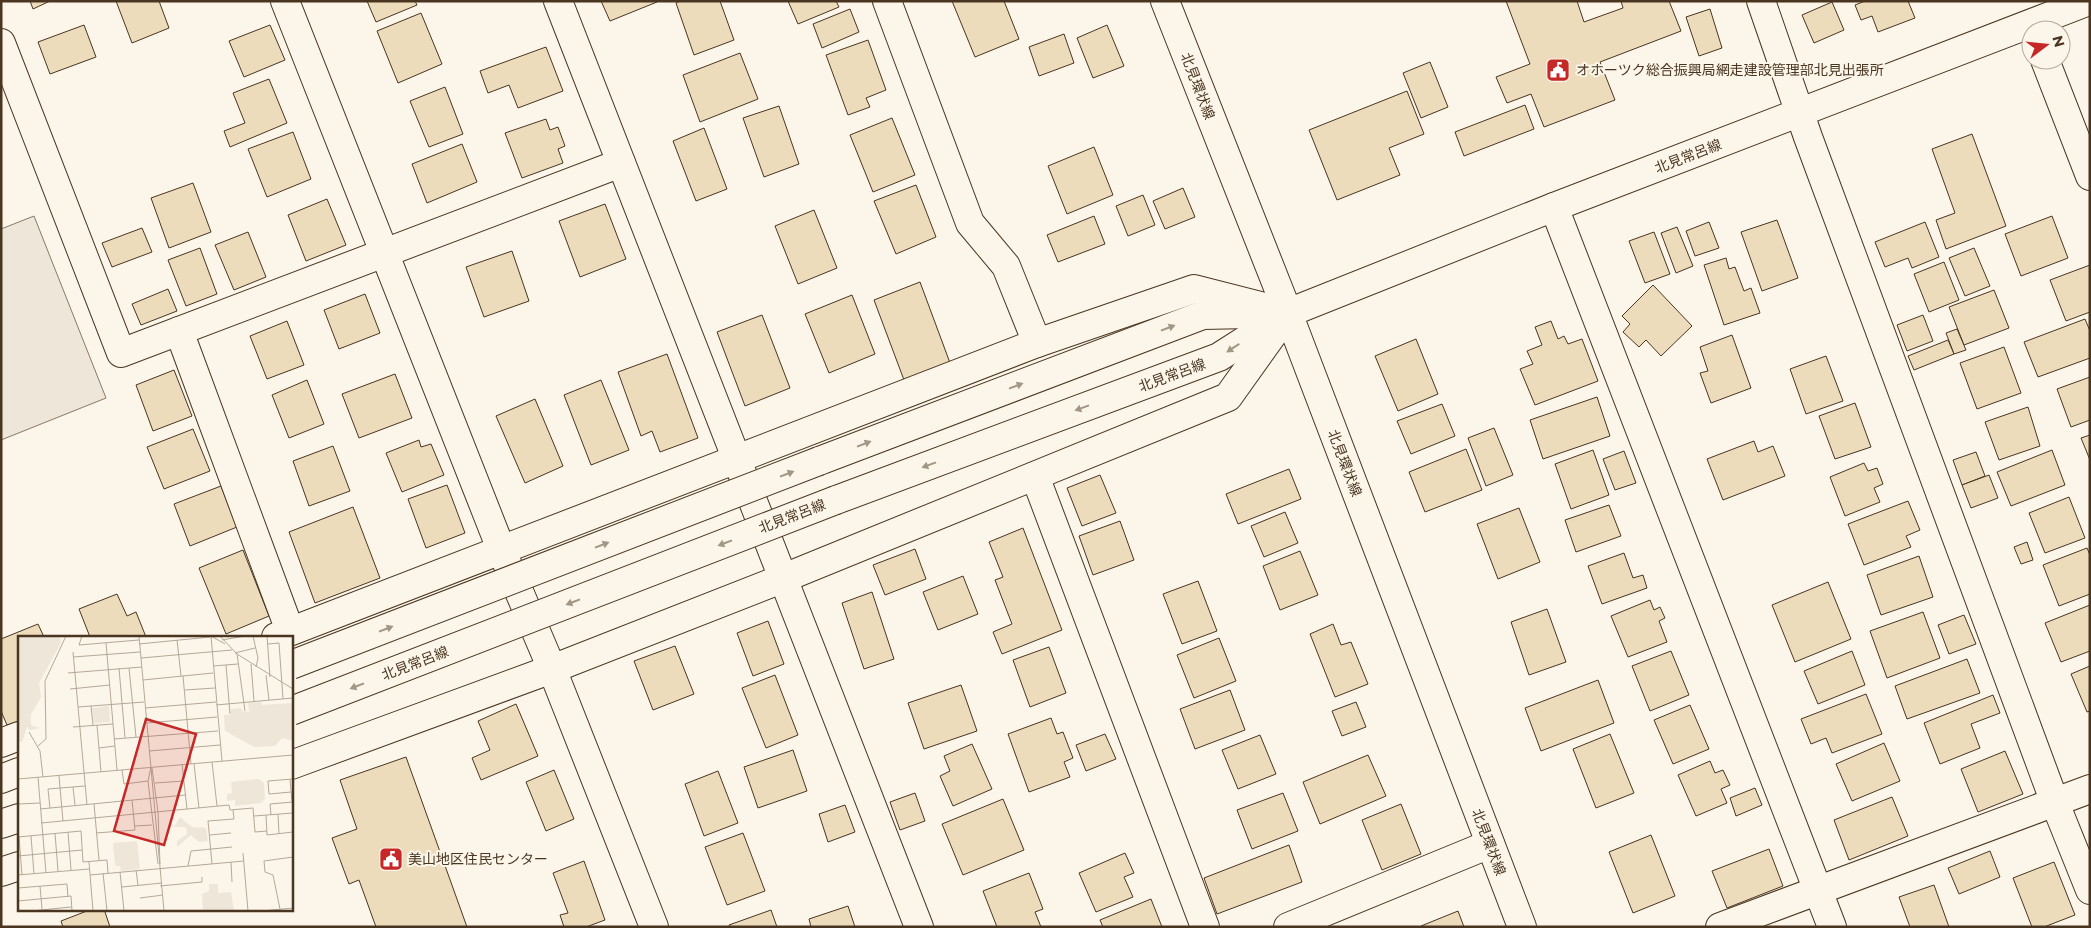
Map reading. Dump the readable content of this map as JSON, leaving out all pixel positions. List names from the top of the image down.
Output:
{
  "streets": {
    "street": ["北見環状線", "北見常呂線"]
  },
  "crossings": [
    ["北見環状線", "北見常呂線"]
  ],
  "places": {
    "public building": ["オホーツク総合振興局網走建設管理部北見出張所", "美山地区住民センター"]
  },
  "north": "right"
}
